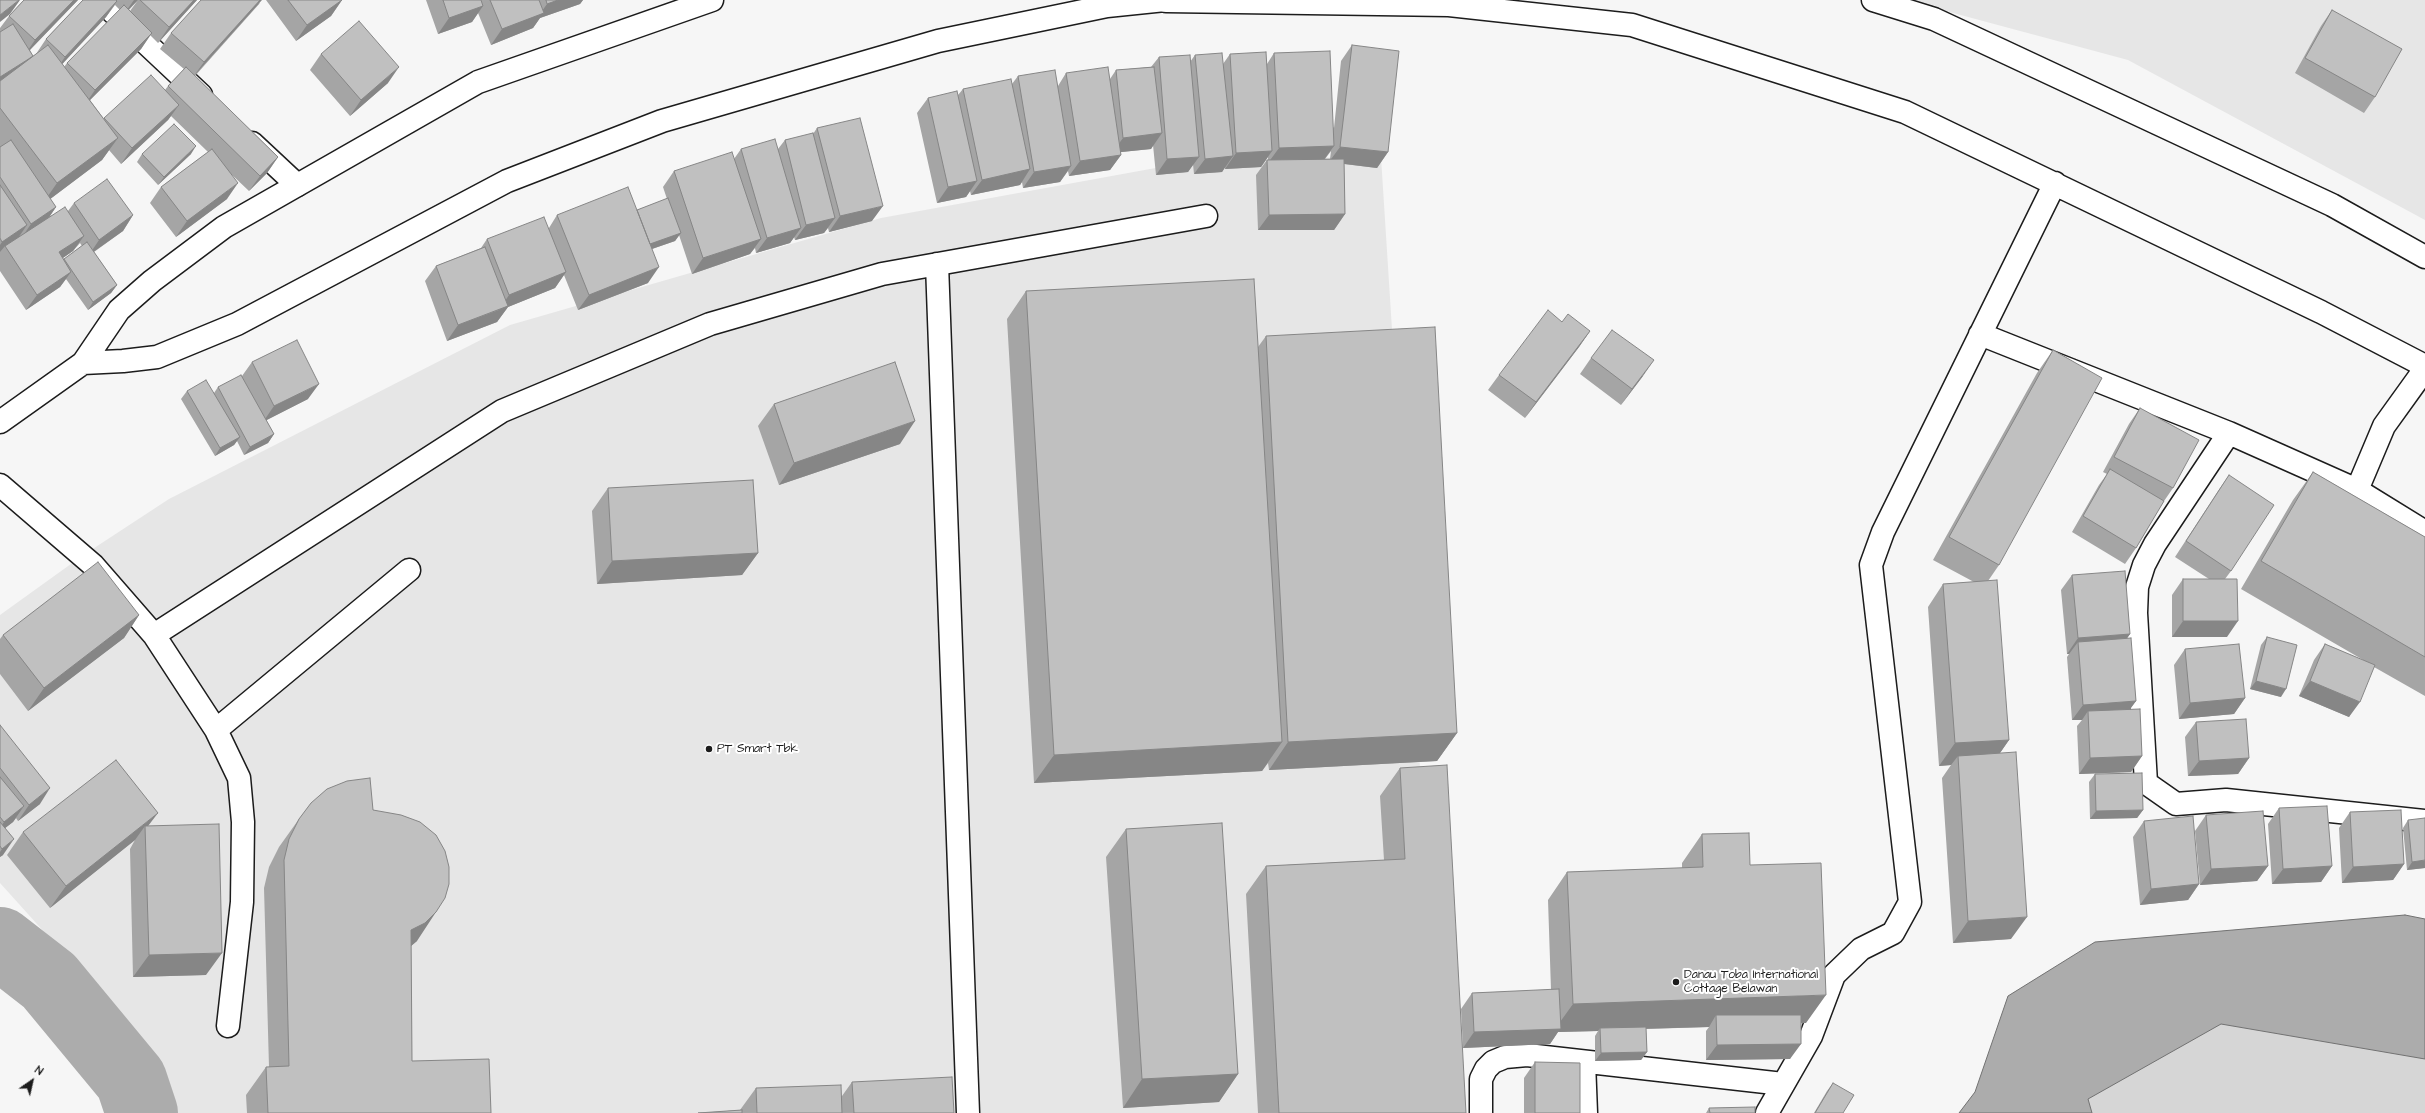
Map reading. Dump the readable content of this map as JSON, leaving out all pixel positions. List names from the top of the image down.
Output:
{
  "places": ["PT Smart Tbk", "Danau Toba International Cottage Belawan"],
  "north": "top right"
}
